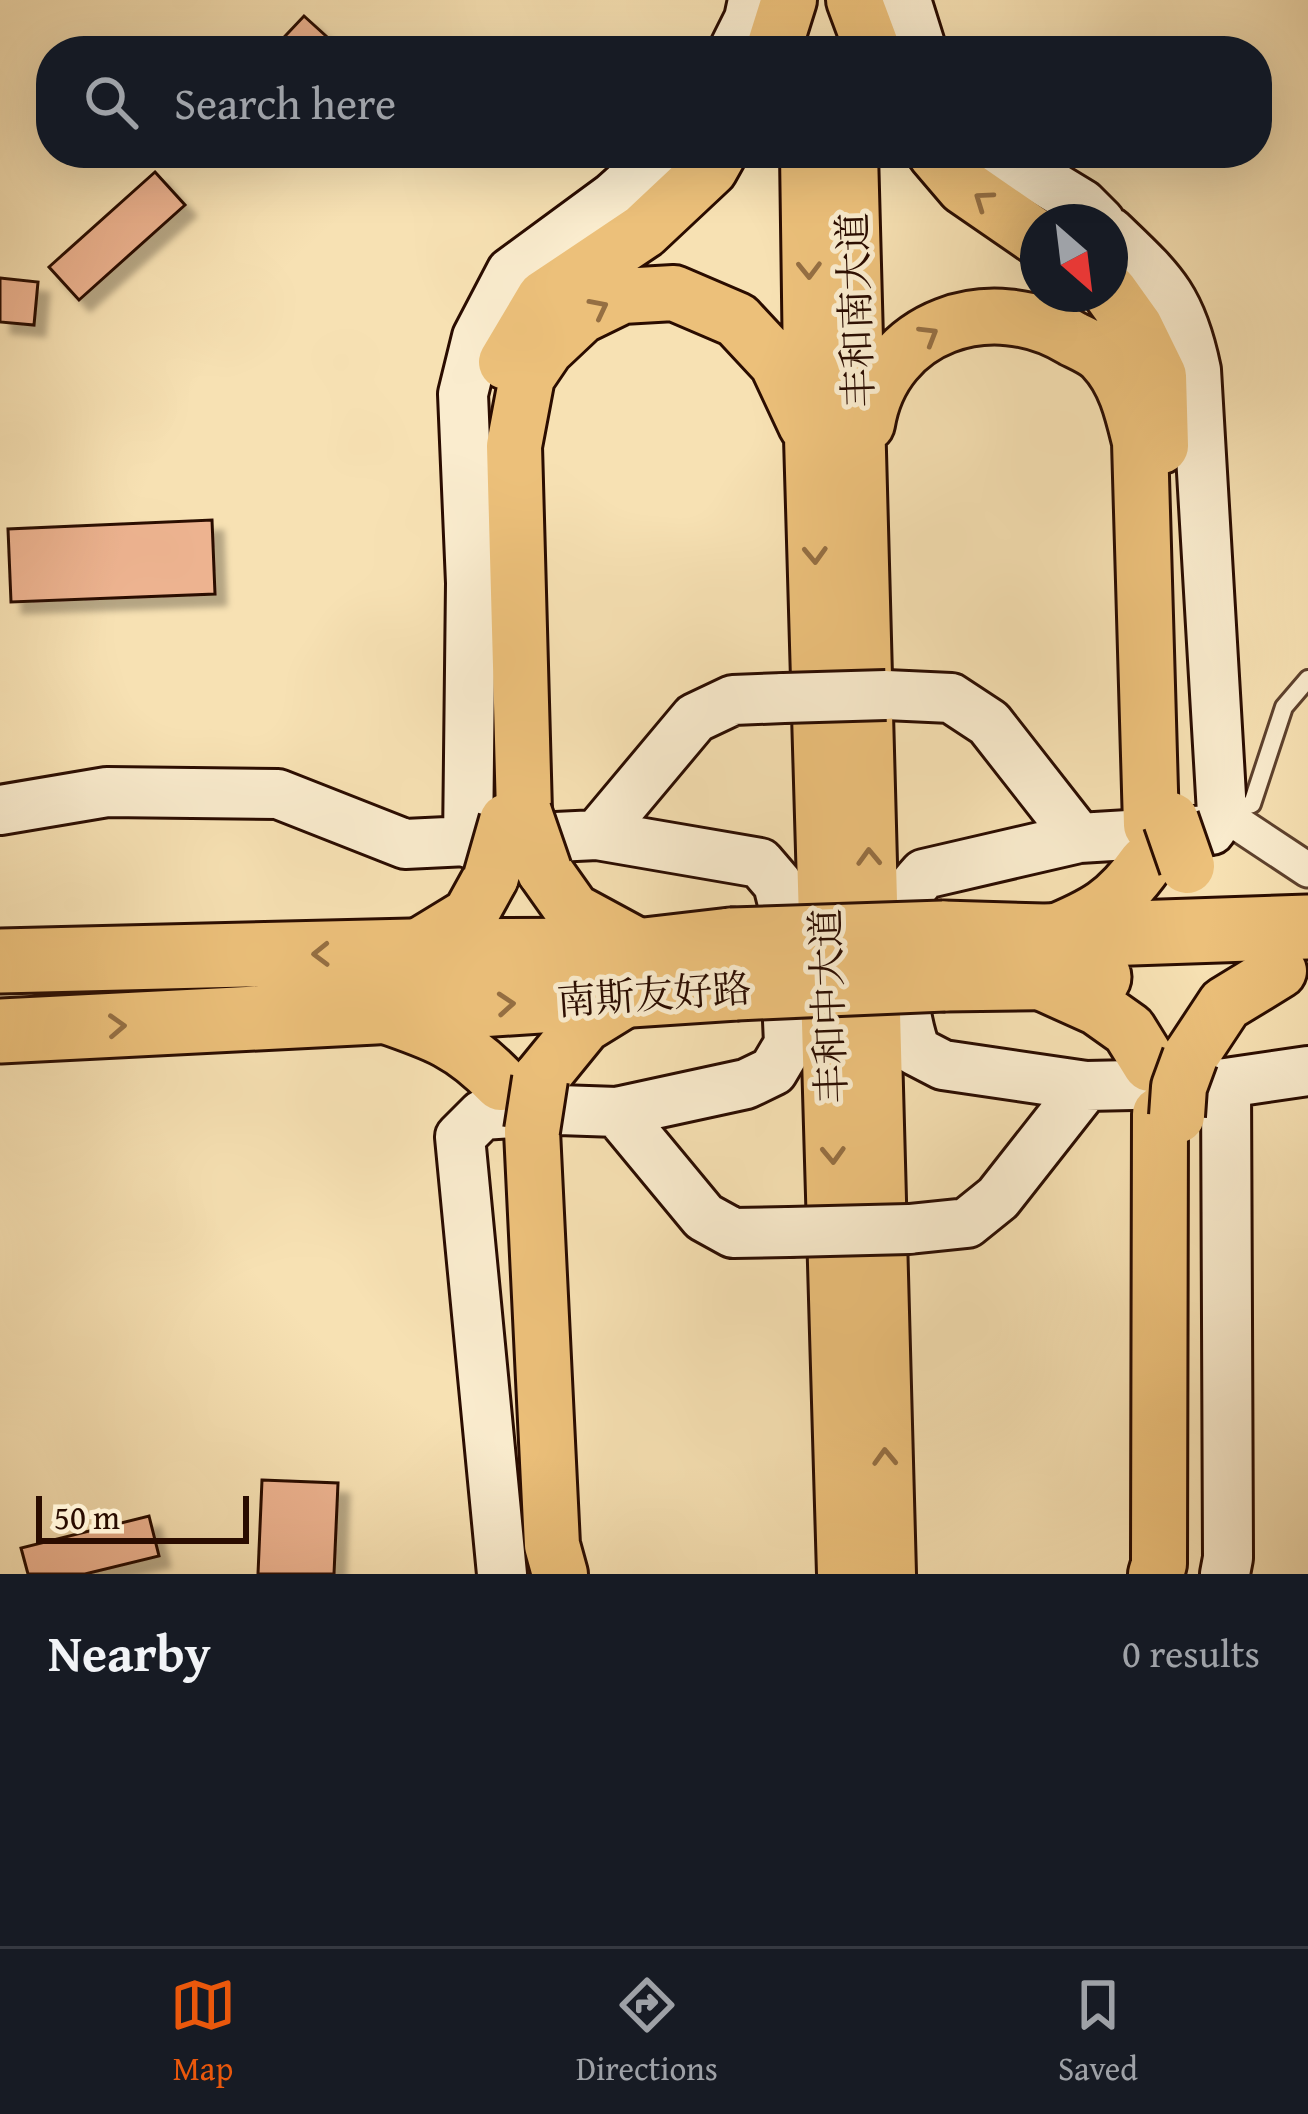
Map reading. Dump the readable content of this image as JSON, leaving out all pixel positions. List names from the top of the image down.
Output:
{
  "streets": {
    "highway": ["南斯友好路"],
    "main road": ["丰和南大道", "丰和中大道"]
  },
  "crossings": [
    ["丰和南大道", "丰和中大道"]
  ],
  "scale_bar": "50 m",
  "north": "bottom right",
  "page": {
    "search": "Search here",
    "scale": "50 m",
    "heading": ["Nearby", "0 results"],
    "nav": ["Map", "Directions", "Saved"]
  }
}
